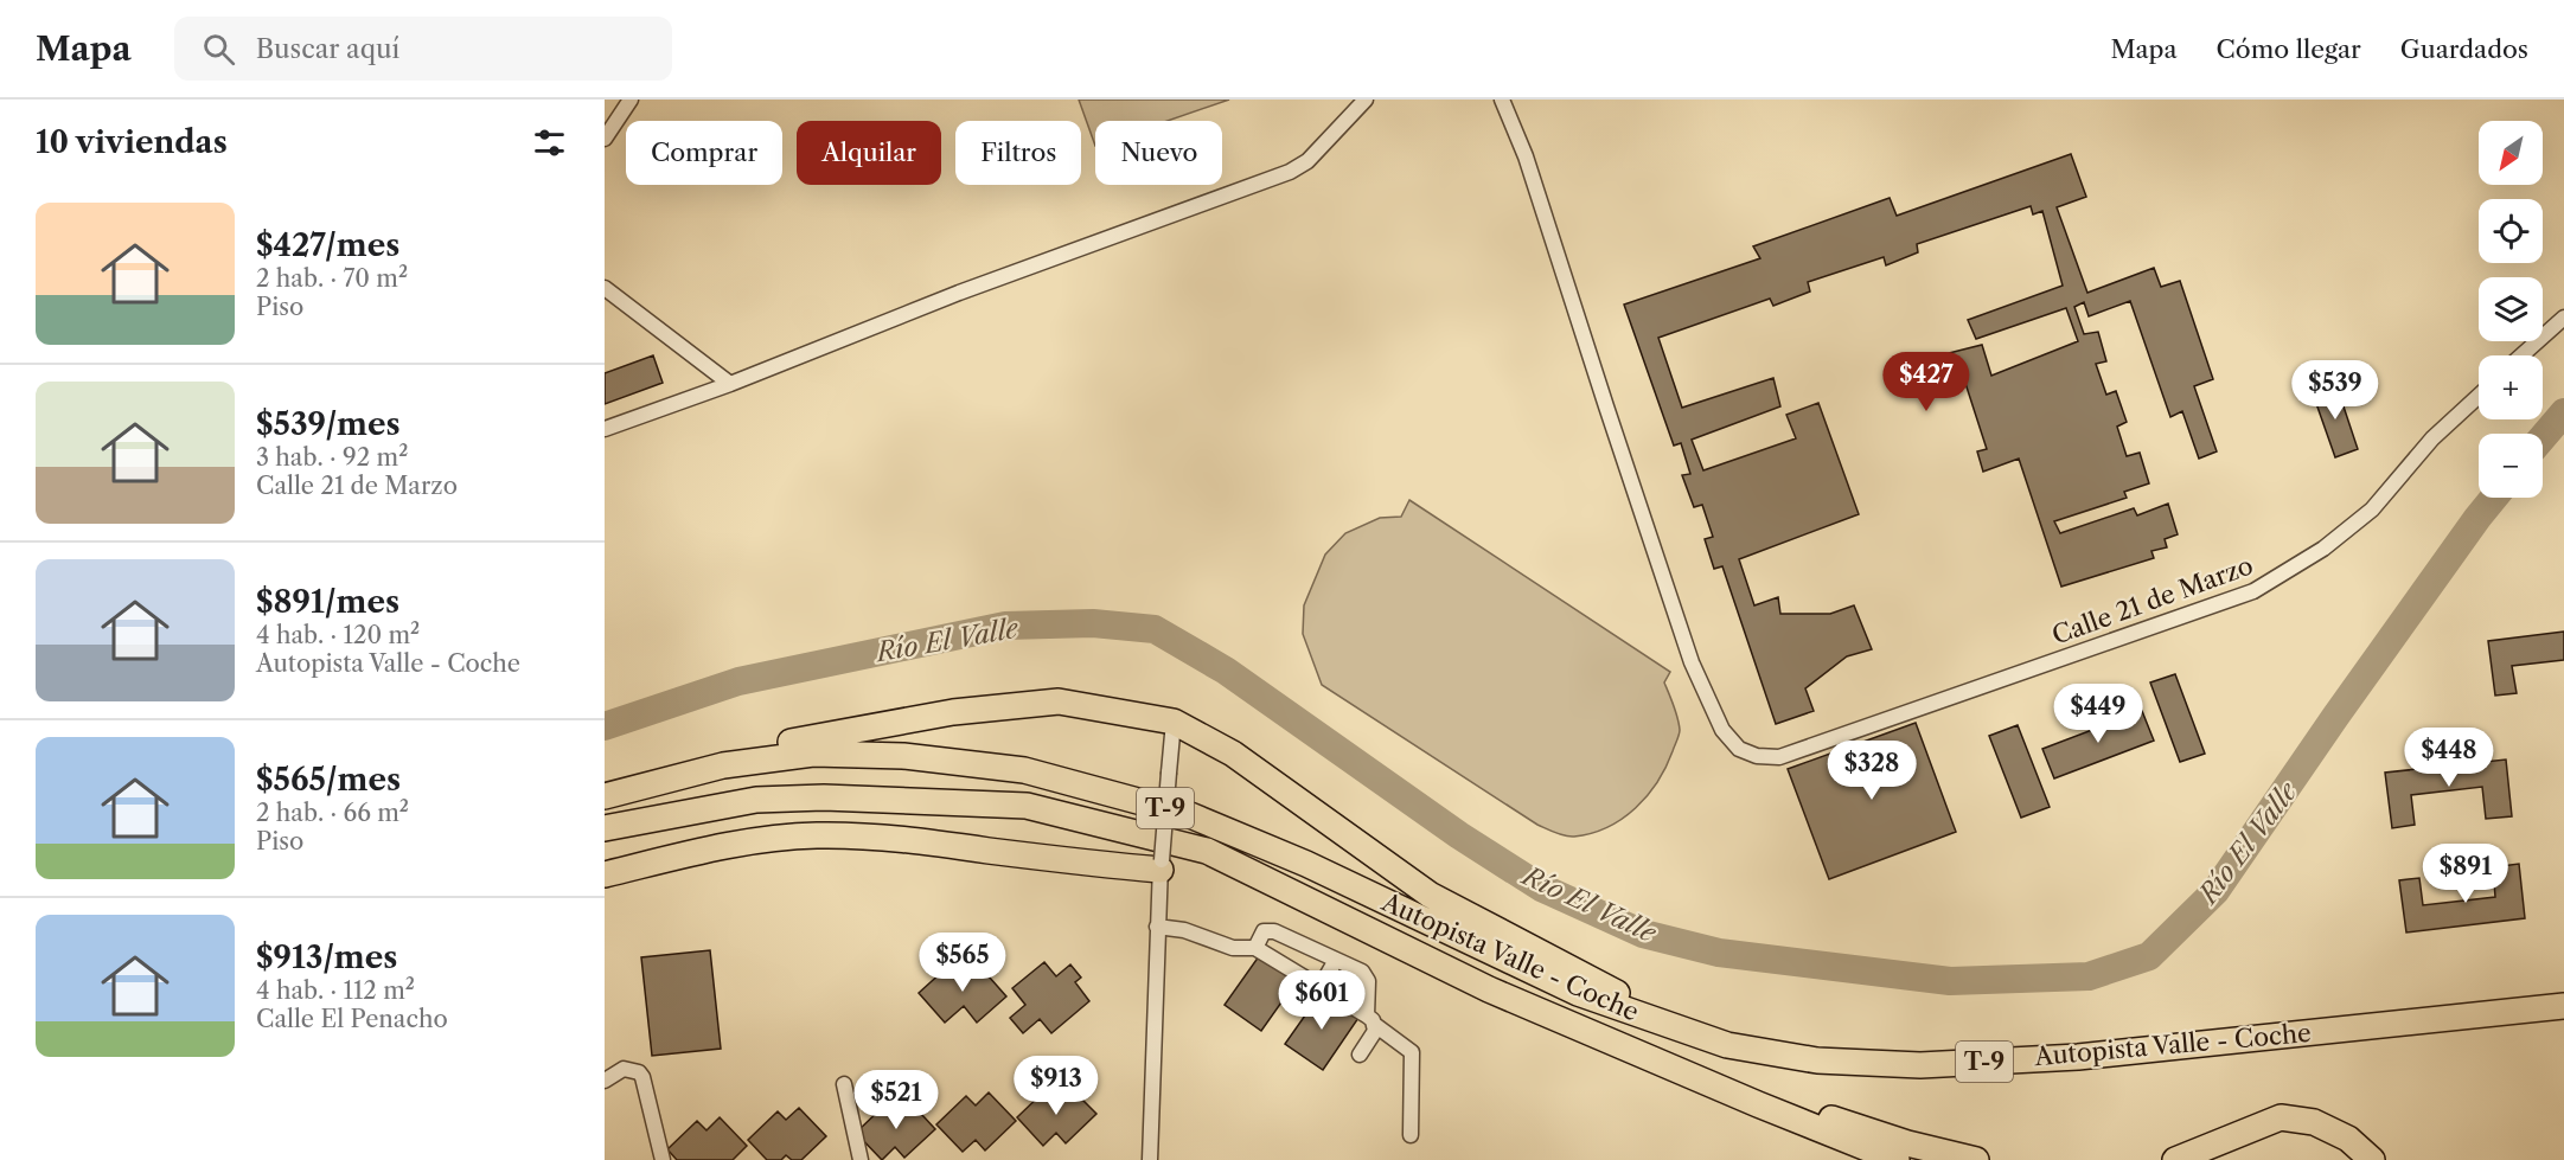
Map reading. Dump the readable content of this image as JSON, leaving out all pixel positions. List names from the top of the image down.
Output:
{
  "streets": {
    "highway": ["T-9", "Autopista Valle - Coche"],
    "street": ["Calle 21 de Marzo"]
  },
  "crossings": [
    ["T-9", "Autopista Valle - Coche"]
  ],
  "water": ["Río El Valle"],
  "north": "bottom left",
  "page": {
    "header": "Mapa",
    "search": "Buscar aquí",
    "nav": ["Mapa", "Cómo llegar", "Guardados"],
    "heading": "10 viviendas",
    "map_buttons": ["+", "−"],
    "chip": [
      "Comprar",
      "Alquilar",
      "Filtros",
      "Nuevo"
    ],
    "list": [
      {
        "name": "$427/mes",
        "note": "2 hab. · 70 m² · Piso"
      },
      {
        "name": "$539/mes",
        "note": "3 hab. · 92 m² · Calle 21 de Marzo"
      },
      {
        "name": "$891/mes",
        "note": "4 hab. · 120 m² · Autopista Valle - Coche"
      },
      {
        "name": "$565/mes",
        "note": "2 hab. · 66 m² · Piso"
      },
      {
        "name": "$913/mes",
        "note": "4 hab. · 112 m² · Calle El Penacho"
      }
    ],
    "price": [
      "$427",
      "$539",
      "$449",
      "$448",
      "$328",
      "$891",
      "$565",
      "$601",
      "$913",
      "$521"
    ]
  }
}
